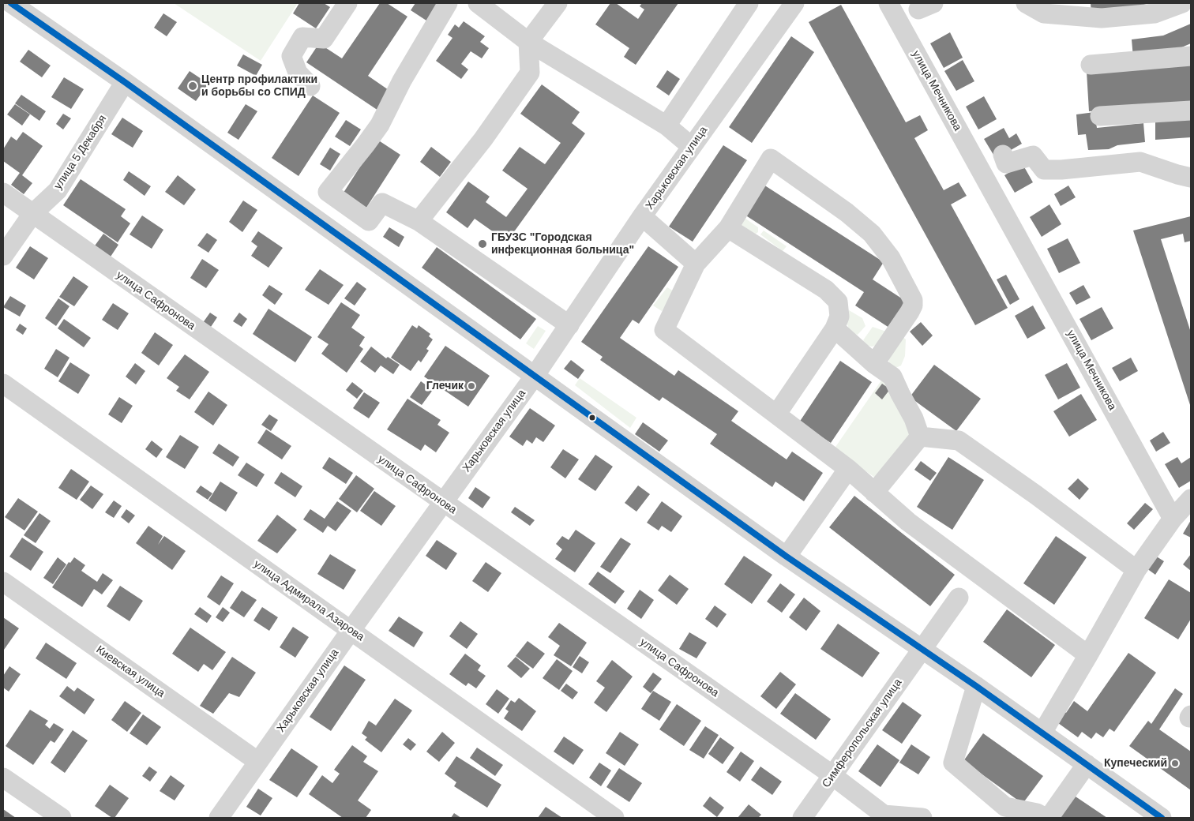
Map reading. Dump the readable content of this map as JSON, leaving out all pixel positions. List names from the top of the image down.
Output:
{
  "streets": {
    "street": [
      "улица Мечникова",
      "улица 5 Декабря",
      "Харьковская улица",
      "улица Сафронова",
      "улица Адмирала Азарова",
      "Киевская улица",
      "Симферопольская улица"
    ]
  },
  "crossings": [
    ["улица 5 Декабря", "улица Сафронова"],
    ["Харьковская улица", "улица Сафронова"],
    ["Харьковская улица", "улица Адмирала Азарова"],
    ["Харьковская улица", "Киевская улица"],
    ["улица Сафронова", "Симферопольская улица"]
  ],
  "places": [
    "Центр профилактики и борьбы со СПИД",
    "ГБУЗС \"Городская инфекционная больница\"",
    "Глечик",
    "Купеческий"
  ]
}
